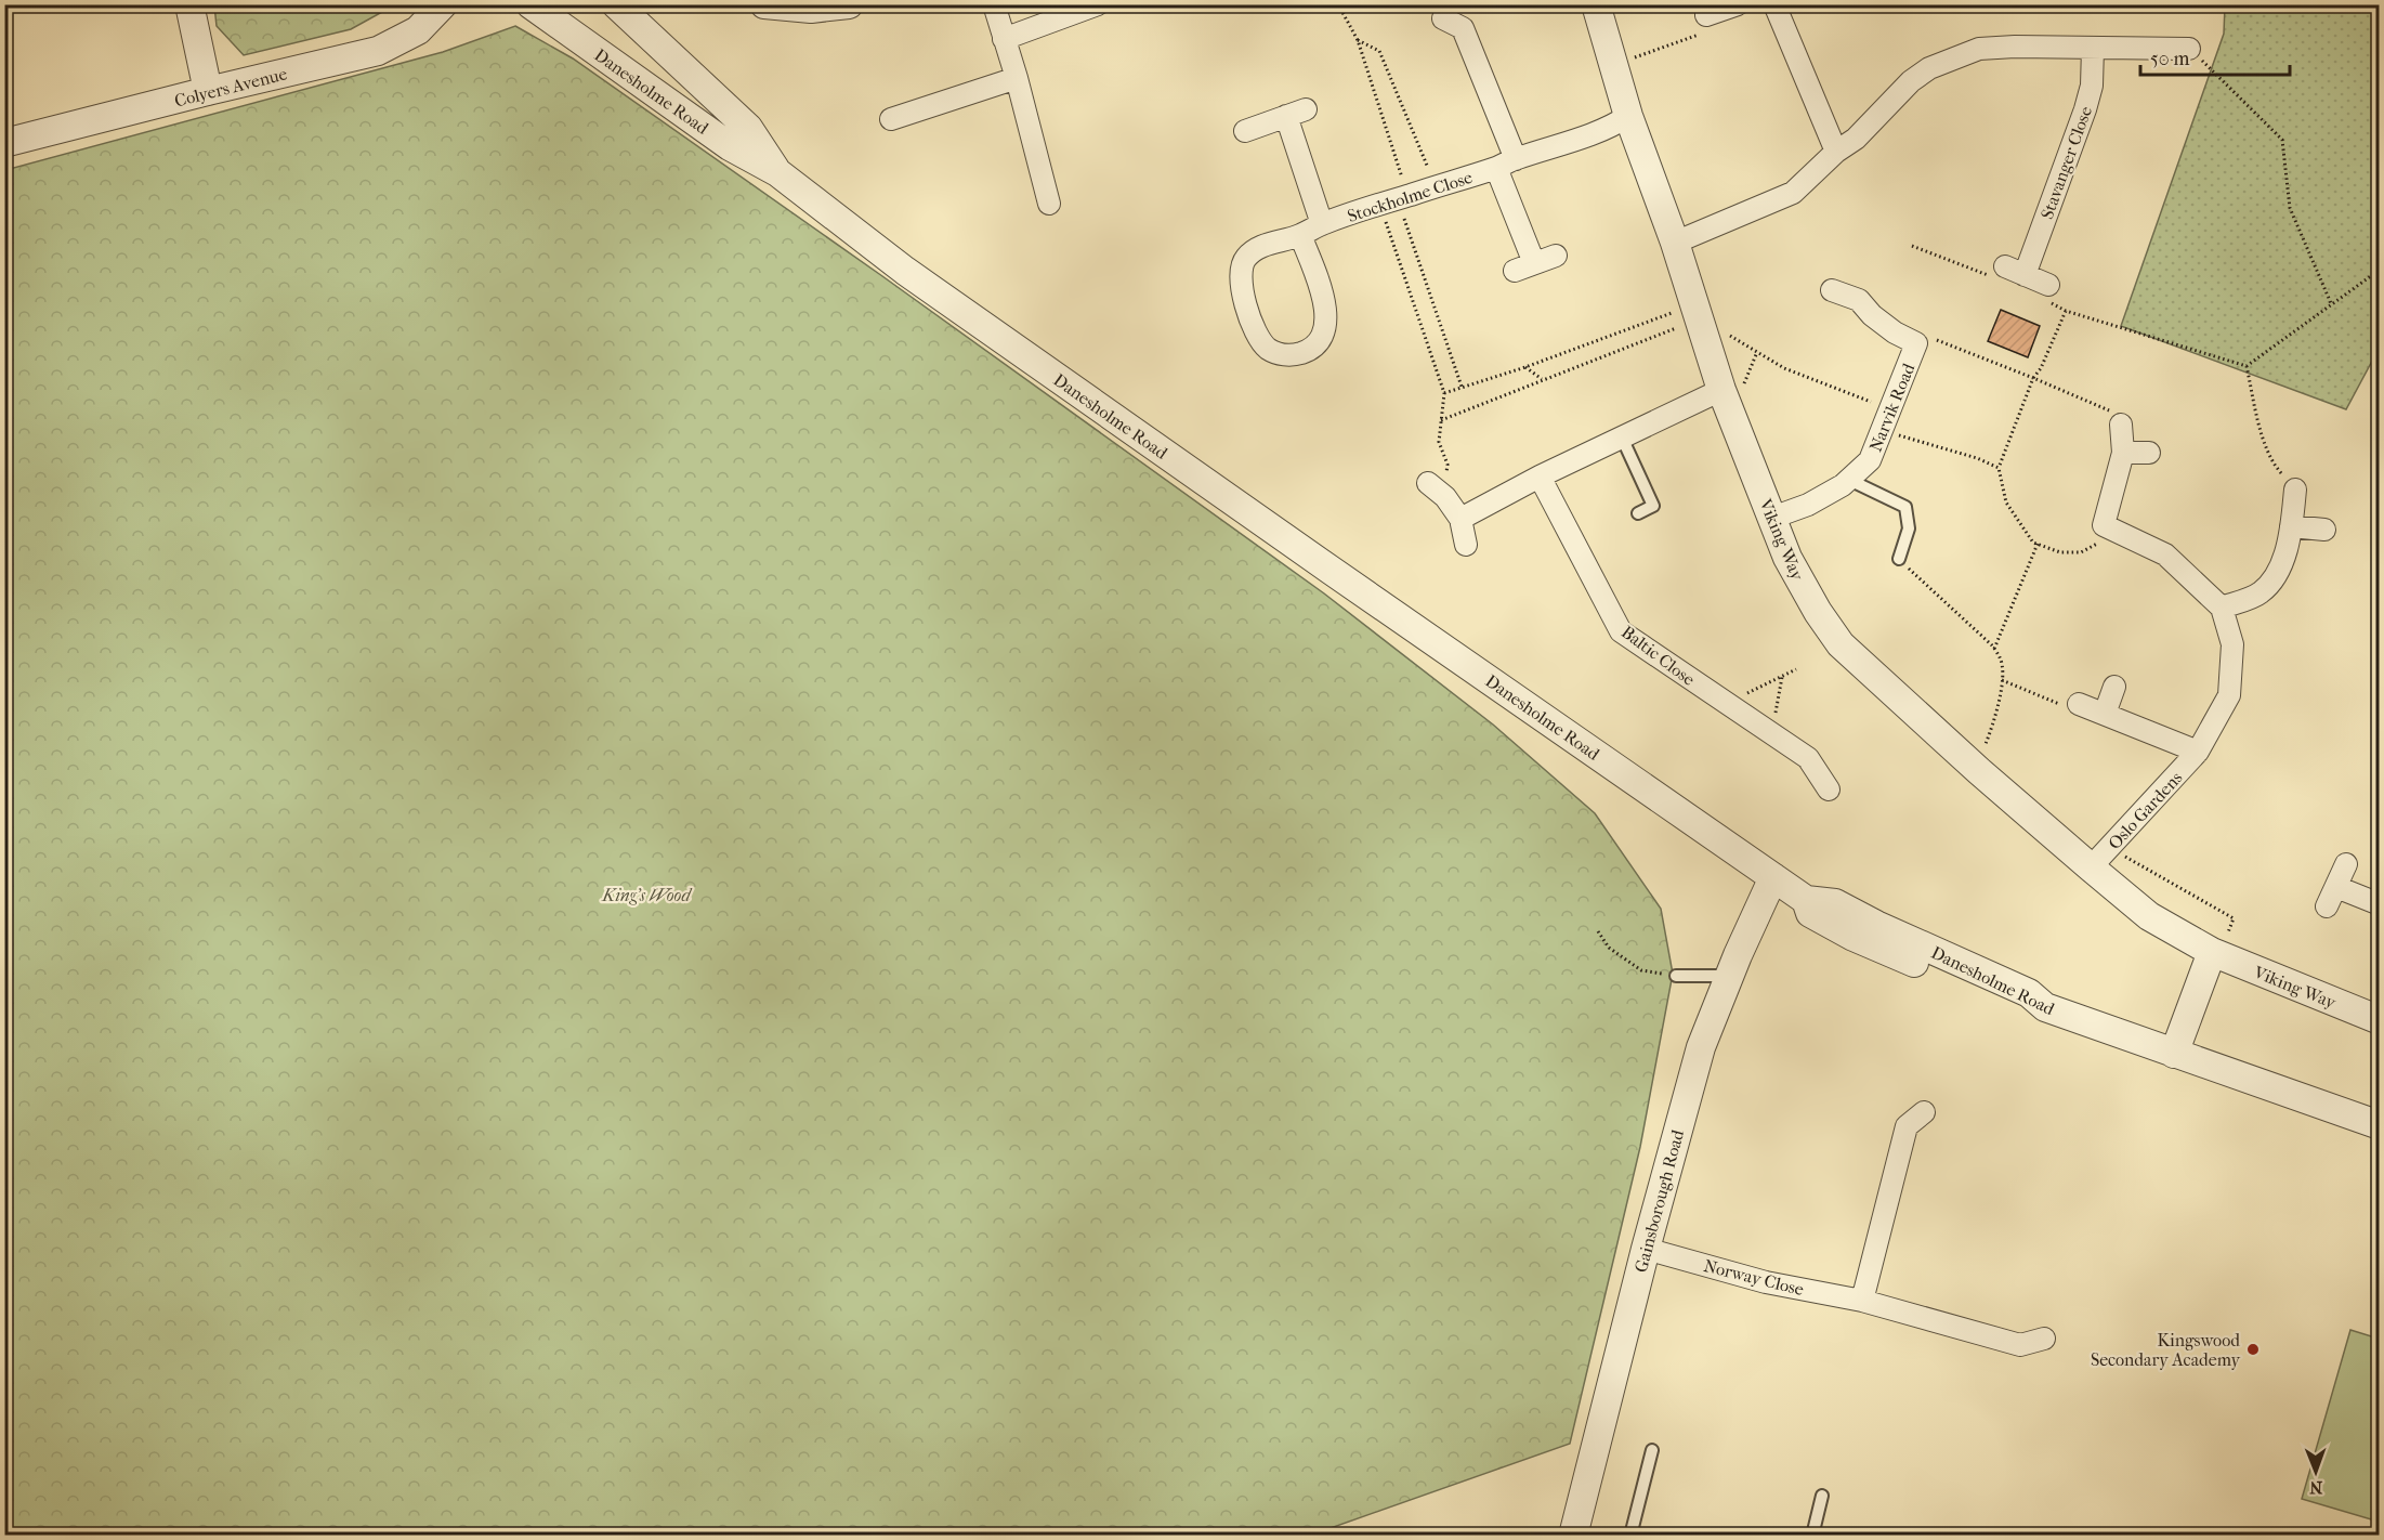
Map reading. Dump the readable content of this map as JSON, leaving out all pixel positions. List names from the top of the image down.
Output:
{
  "streets": {
    "street": [
      "Colyers Avenue",
      "Danesholme Road",
      "Stavanger Close",
      "Stockholme Close",
      "Narvik Road",
      "Viking Way",
      "Baltic Close",
      "Oslo Gardens",
      "Gainsborough Road",
      "Norway Close"
    ]
  },
  "crossings": [
    ["Danesholme Road", "Gainsborough Road"],
    ["Stockholme Close", "Viking Way"],
    ["Narvik Road", "Viking Way"],
    ["Viking Way", "Oslo Gardens"],
    ["Gainsborough Road", "Norway Close"]
  ],
  "parks": ["King's Wood"],
  "places": ["Kingswood Secondary Academy"],
  "scale_bar": "50 m",
  "north": "bottom"
}
